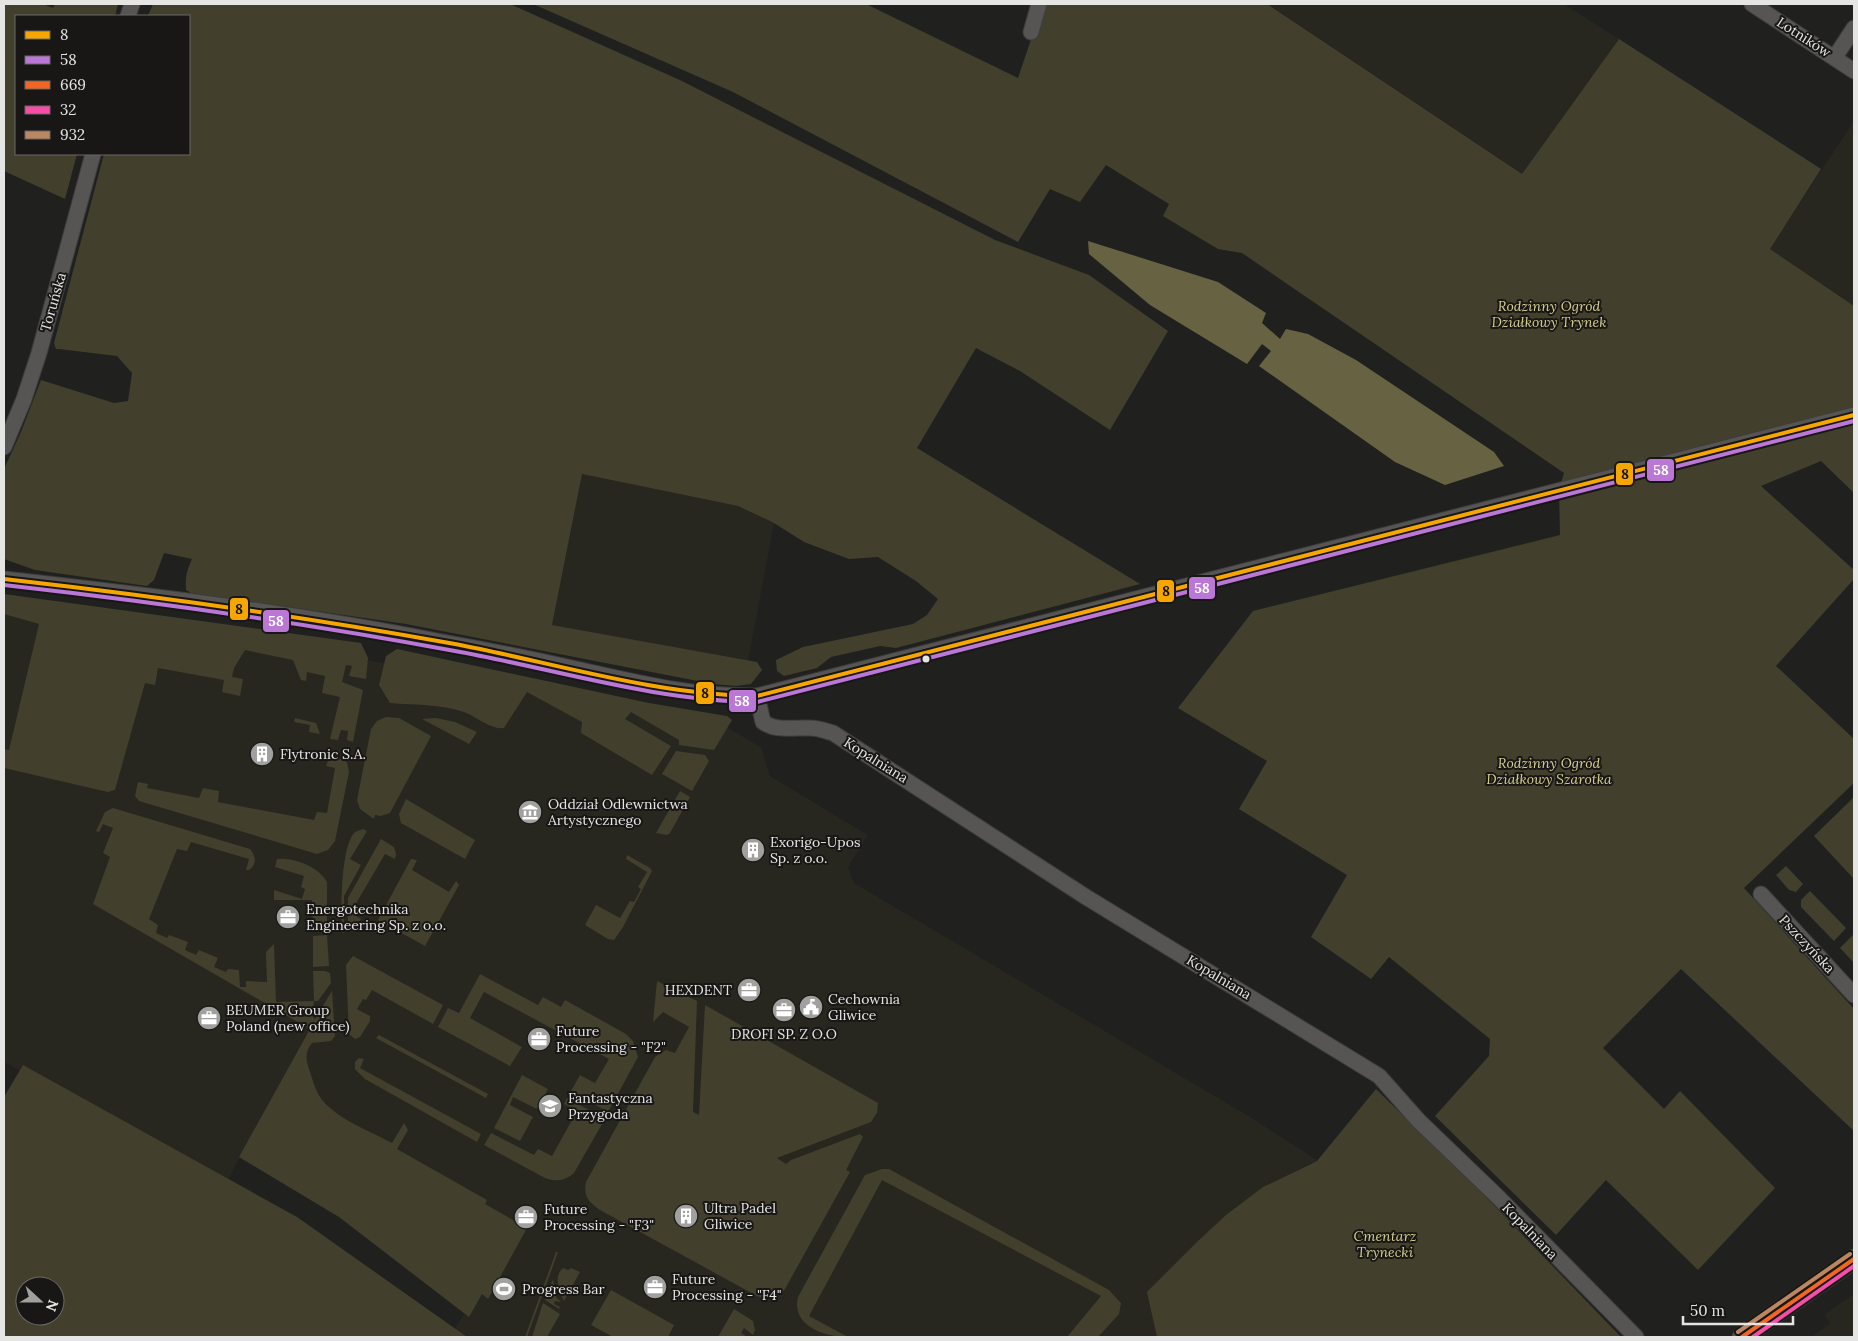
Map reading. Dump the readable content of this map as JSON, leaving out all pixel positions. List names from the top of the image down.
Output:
{
  "streets": {
    "street": [
      "Lotników",
      "Toruńska",
      "Kopalniana",
      "Pszczyńska"
    ]
  },
  "parks": ["Rodzinny Ogród Działkowy Trynek", "Rodzinny Ogród Działkowy Szarotka", "Cmentarz Trynecki"],
  "places": {
    "building": ["Flytronic S.A.", "Exorigo-Upos Sp. z o.o.", "Ultra Padel Gliwice"],
    "museum": ["Oddział Odlewnictwa Artystycznego"],
    "office": [
      "Energotechnika Engineering Sp. z o.o.",
      "HEXDENT",
      "DROFI SP. Z O.O",
      "BEUMER Group Poland (new office)",
      "Future Processing - \"F2\"",
      "Future Processing - \"F3\"",
      "Future Processing - \"F4\""
    ],
    "public building": ["Cechownia Gliwice"],
    "school or university": ["Fantastyczna Przygoda"],
    "sports": ["Progress Bar"]
  },
  "lines": [
    "transit line 8",
    "transit line 58",
    "transit line 932",
    "transit line 669",
    "transit line 32"
  ],
  "legend": [
    "8",
    "58",
    "669",
    "32",
    "932"
  ],
  "scale_bar": "50 m",
  "north": "right"
}
